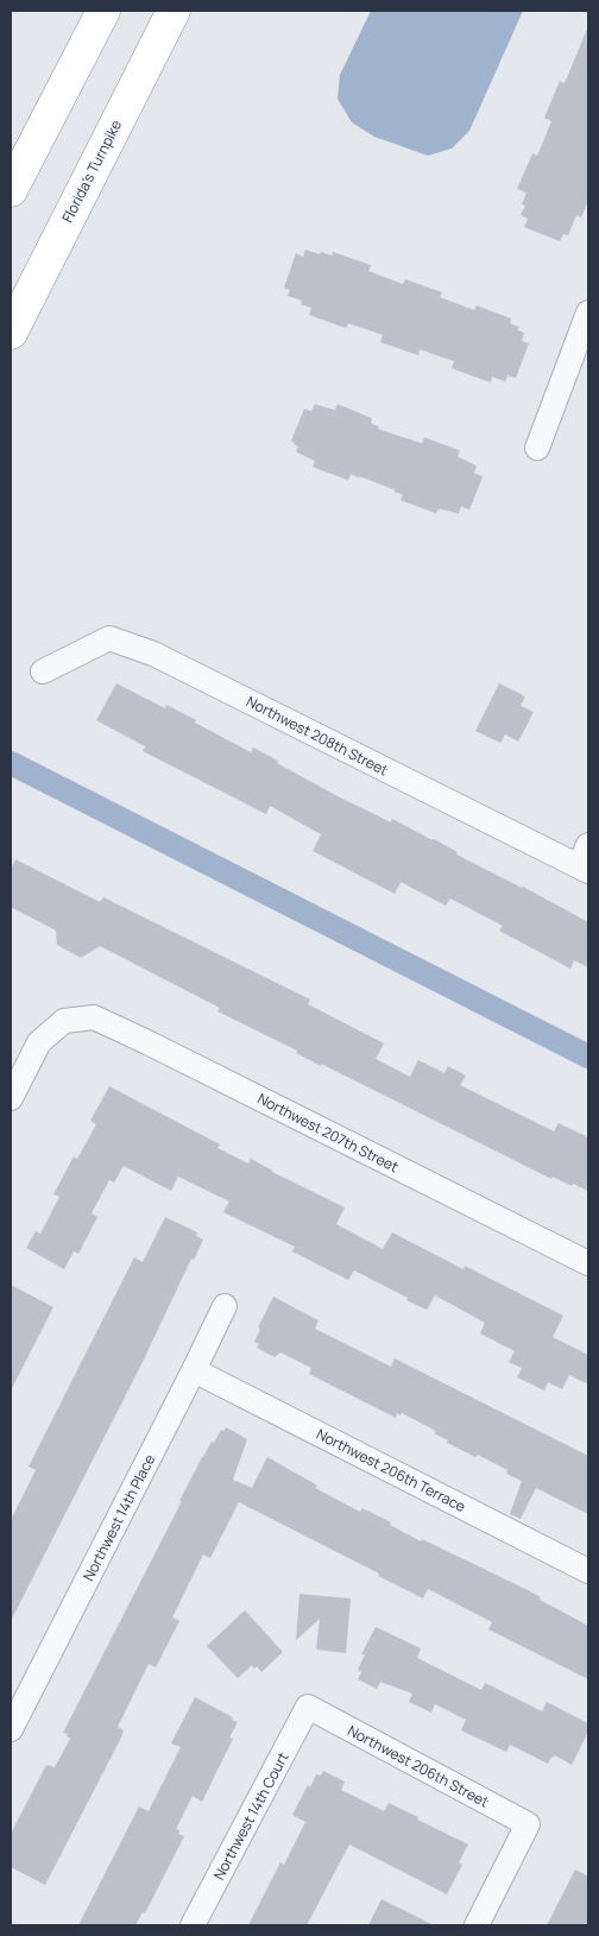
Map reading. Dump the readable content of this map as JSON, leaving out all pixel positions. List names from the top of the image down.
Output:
{
  "streets": {
    "highway": ["Florida's Turnpike"],
    "street": [
      "Northwest 208th Street",
      "Northwest 207th Street",
      "Northwest 206th Terrace",
      "Northwest 14th Place",
      "Northwest 206th Street",
      "Northwest 14th Court"
    ]
  },
  "crossings": [
    ["Northwest 206th Terrace", "Northwest 14th Place"],
    ["Northwest 206th Street", "Northwest 14th Court"]
  ]
}
